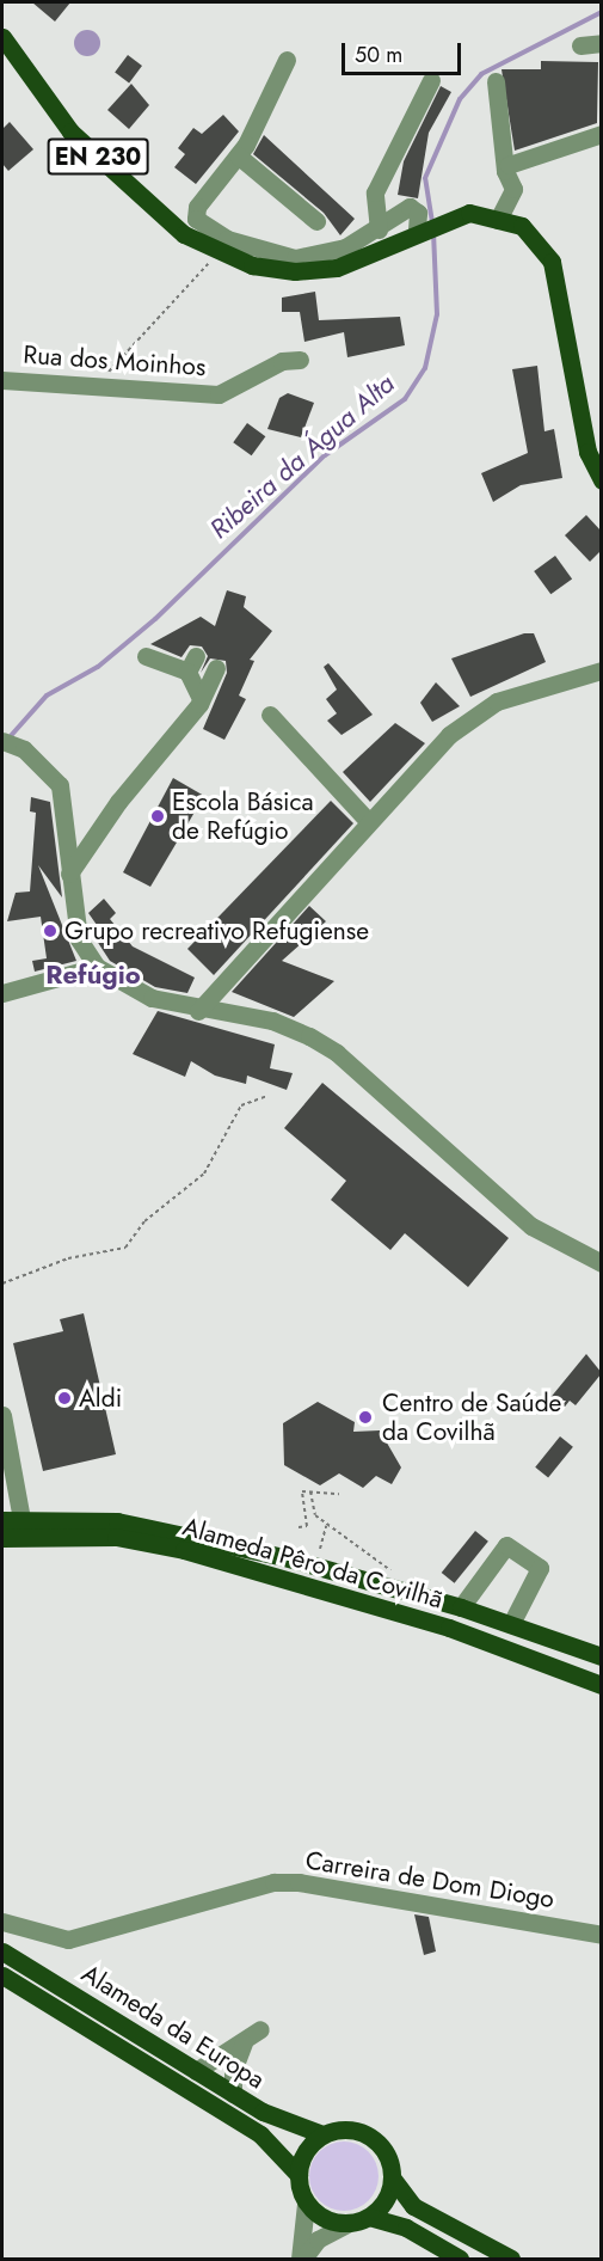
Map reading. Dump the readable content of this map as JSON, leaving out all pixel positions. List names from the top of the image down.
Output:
{
  "streets": {
    "main road": ["EN 230", "Alameda Pêro da Covilhã", "Alameda da Europa"],
    "street": ["Rua dos Moinhos", "Carreira de Dom Diogo"]
  },
  "districts": ["Refúgio"],
  "water": ["Ribeira da Água Alta"],
  "places": [
    "Escola Básica de Refúgio",
    "Grupo recreativo Refugiense",
    "Aldi",
    "Centro de Saúde da Covilhã"
  ],
  "scale_bar": "50 m"
}
